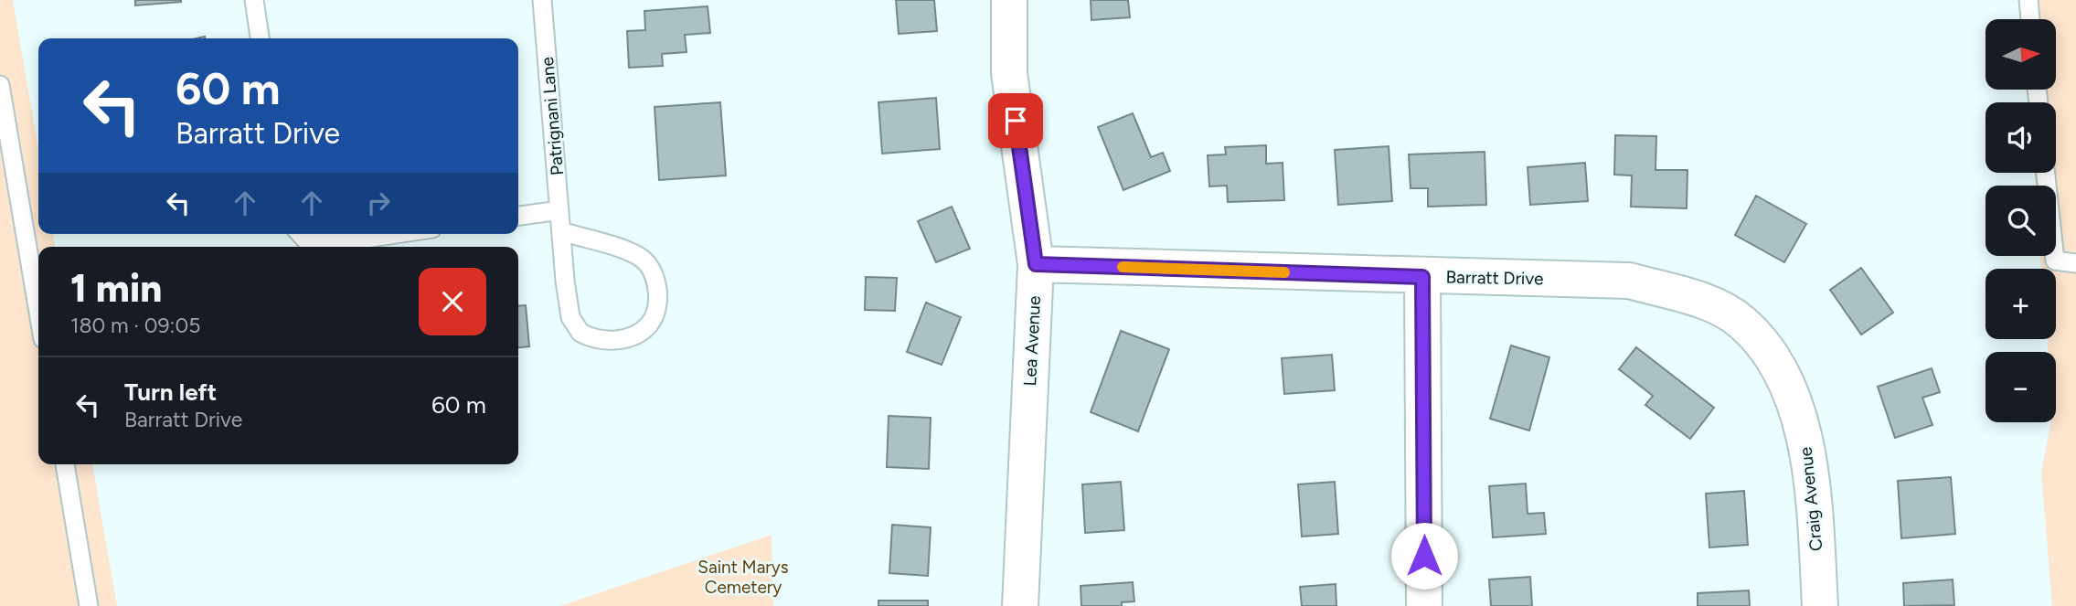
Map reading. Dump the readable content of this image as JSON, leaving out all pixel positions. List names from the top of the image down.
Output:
{
  "streets": {
    "street": ["Barratt Drive", "Lea Avenue", "Craig Avenue"],
    "lane": ["Patrignani Lane"]
  },
  "crossings": [
    ["Barratt Drive", "Lea Avenue"],
    ["Barratt Drive", "Craig Avenue"]
  ],
  "parks": ["Saint Marys Cemetery"],
  "north": "right",
  "page": {
    "map_buttons": ["+", "−"],
    "turn": ["60 m", "Barratt Drive"],
    "heading": ["1 min", "180 m · 09:05"],
    "list": [
      {
        "name": "Turn left",
        "note": "Barratt Drive",
        "value": "60 m"
      }
    ]
  }
}
